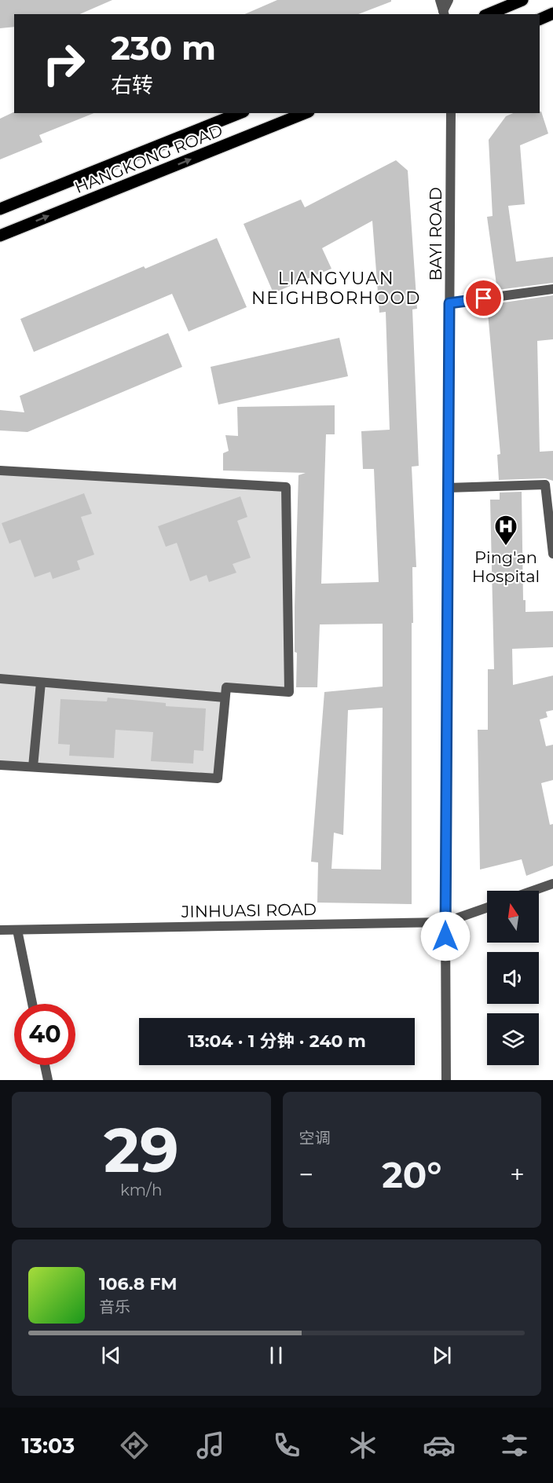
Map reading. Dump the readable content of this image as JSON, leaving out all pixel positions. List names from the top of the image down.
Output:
{
  "streets": {
    "main road": ["HANGKONG ROAD"],
    "street": ["BAYI ROAD", "JINHUASI ROAD"]
  },
  "crossings": [
    ["BAYI ROAD", "JINHUASI ROAD"]
  ],
  "districts": ["LIANGYUAN NEIGHBORHOOD"],
  "places": {
    "hospital": ["Ping'an Hospital"]
  },
  "north": "top",
  "page": {
    "turn": ["230 m", "右转"],
    "limit": "40",
    "trip": "13:04 · 1 分钟 · 240 m",
    "tile": [
      ["29", "km/h"],
      "空调"
    ],
    "heat": ["−", "20°", "+"],
    "song": ["106.8 FM", "音乐"],
    "tabs": "13:03"
  }
}
